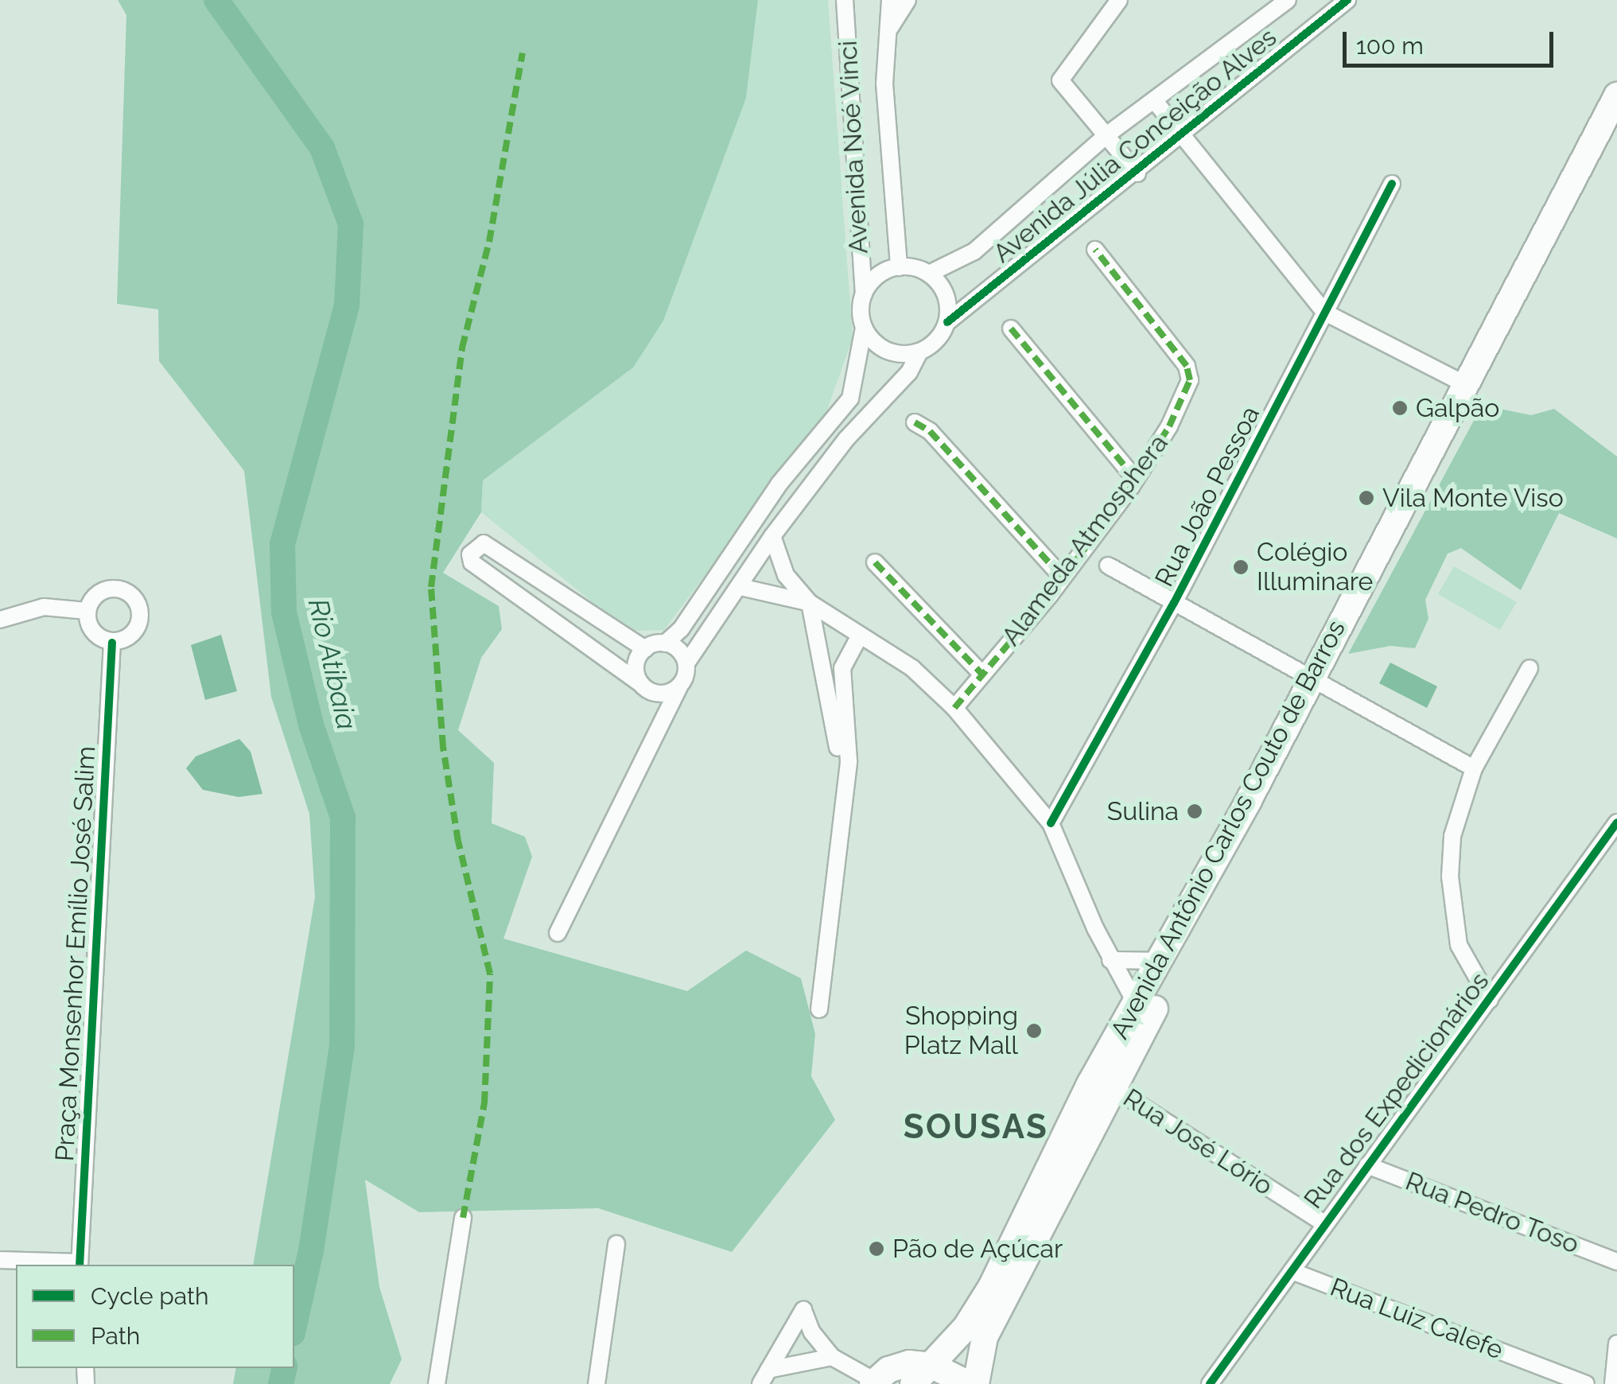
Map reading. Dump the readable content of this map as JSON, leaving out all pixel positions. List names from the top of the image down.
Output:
{
  "streets": {
    "main road": ["Avenida Antônio Carlos Couto de Barros"],
    "street": [
      "Avenida Júlia Conceição Alves",
      "Avenida Noé Vinci",
      "Rua João Pessoa",
      "Alameda Atmosphera",
      "Praça Monsenhor Emílio José Salim",
      "Rua dos Expedicionários",
      "Rua José Lório",
      "Rua Pedro Toso",
      "Rua Luiz Calefe"
    ]
  },
  "crossings": [
    ["Avenida Júlia Conceição Alves", "Avenida Noé Vinci"],
    ["Avenida Antônio Carlos Couto de Barros", "Rua José Lório"],
    ["Rua dos Expedicionários", "Rua José Lório"],
    ["Rua dos Expedicionários", "Rua Pedro Toso"],
    ["Rua dos Expedicionários", "Rua Luiz Calefe"]
  ],
  "districts": ["SOUSAS"],
  "water": ["Rio Atibaia"],
  "places": [
    "Galpão",
    "Vila Monte Viso",
    "Colégio Illuminare",
    "Sulina",
    "Shopping Platz Mall",
    "Pão de Açúcar"
  ],
  "legend": ["Cycle path", "Path"],
  "scale_bar": "100 m"
}
